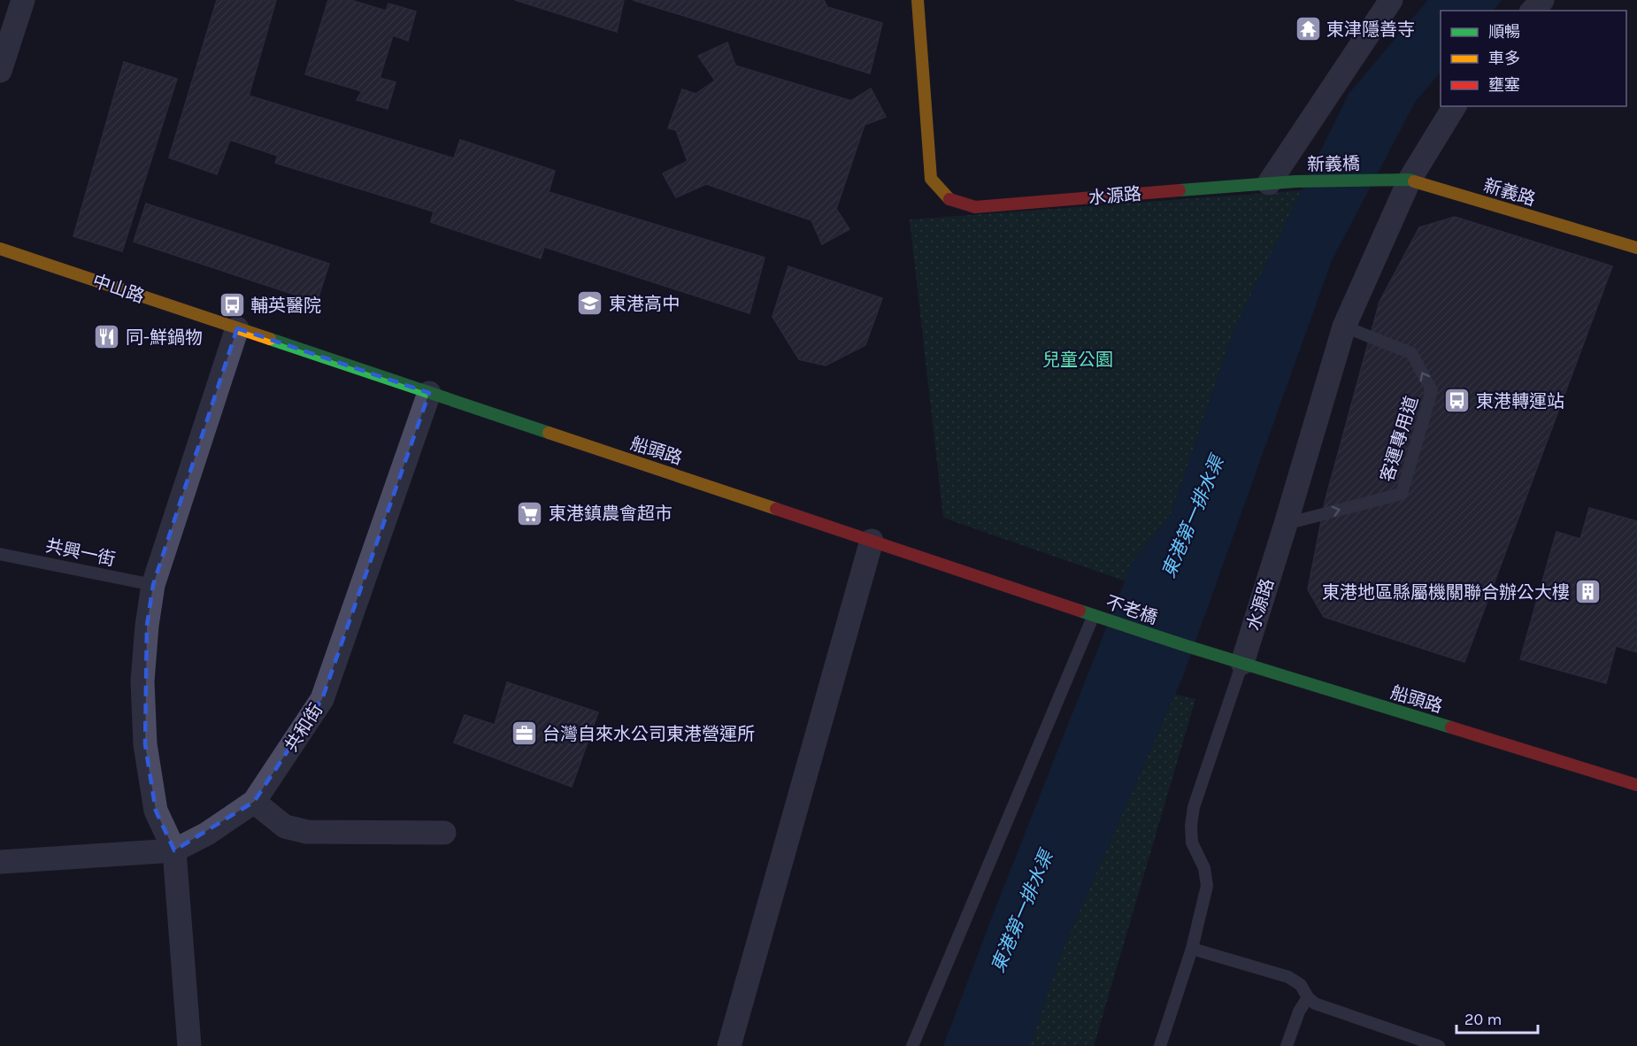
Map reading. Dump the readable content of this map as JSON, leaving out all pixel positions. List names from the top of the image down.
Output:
{
  "streets": {
    "main road": [
      "新義橋",
      "新義路",
      "水源路",
      "中山路",
      "船頭路",
      "不老橋"
    ],
    "street": ["共和街"],
    "lane": ["客運專用道", "共興一街"]
  },
  "crossings": [
    ["新義橋", "新義路"],
    ["新義橋", "水源路"],
    ["新義路", "水源路"],
    ["水源路", "客運專用道"],
    ["水源路", "船頭路"],
    ["中山路", "船頭路"],
    ["船頭路", "不老橋"],
    ["船頭路", "共和街"]
  ],
  "water": ["東港第一排水渠"],
  "parks": ["兒童公園"],
  "places": {
    "temple": ["東津隱善寺"],
    "school or university": ["東港高中"],
    "bus stop": ["輔英醫院", "東港轉運站"],
    "restaurant": ["同-鮮鍋物"],
    "supermarket": ["東港鎮農會超市"],
    "building": ["東港地區縣屬機關聯合辦公大樓"],
    "office": ["台灣自來水公司東港營運所"]
  },
  "legend": ["順暢", "車多", "壅塞"],
  "scale_bar": "20 m"
}
